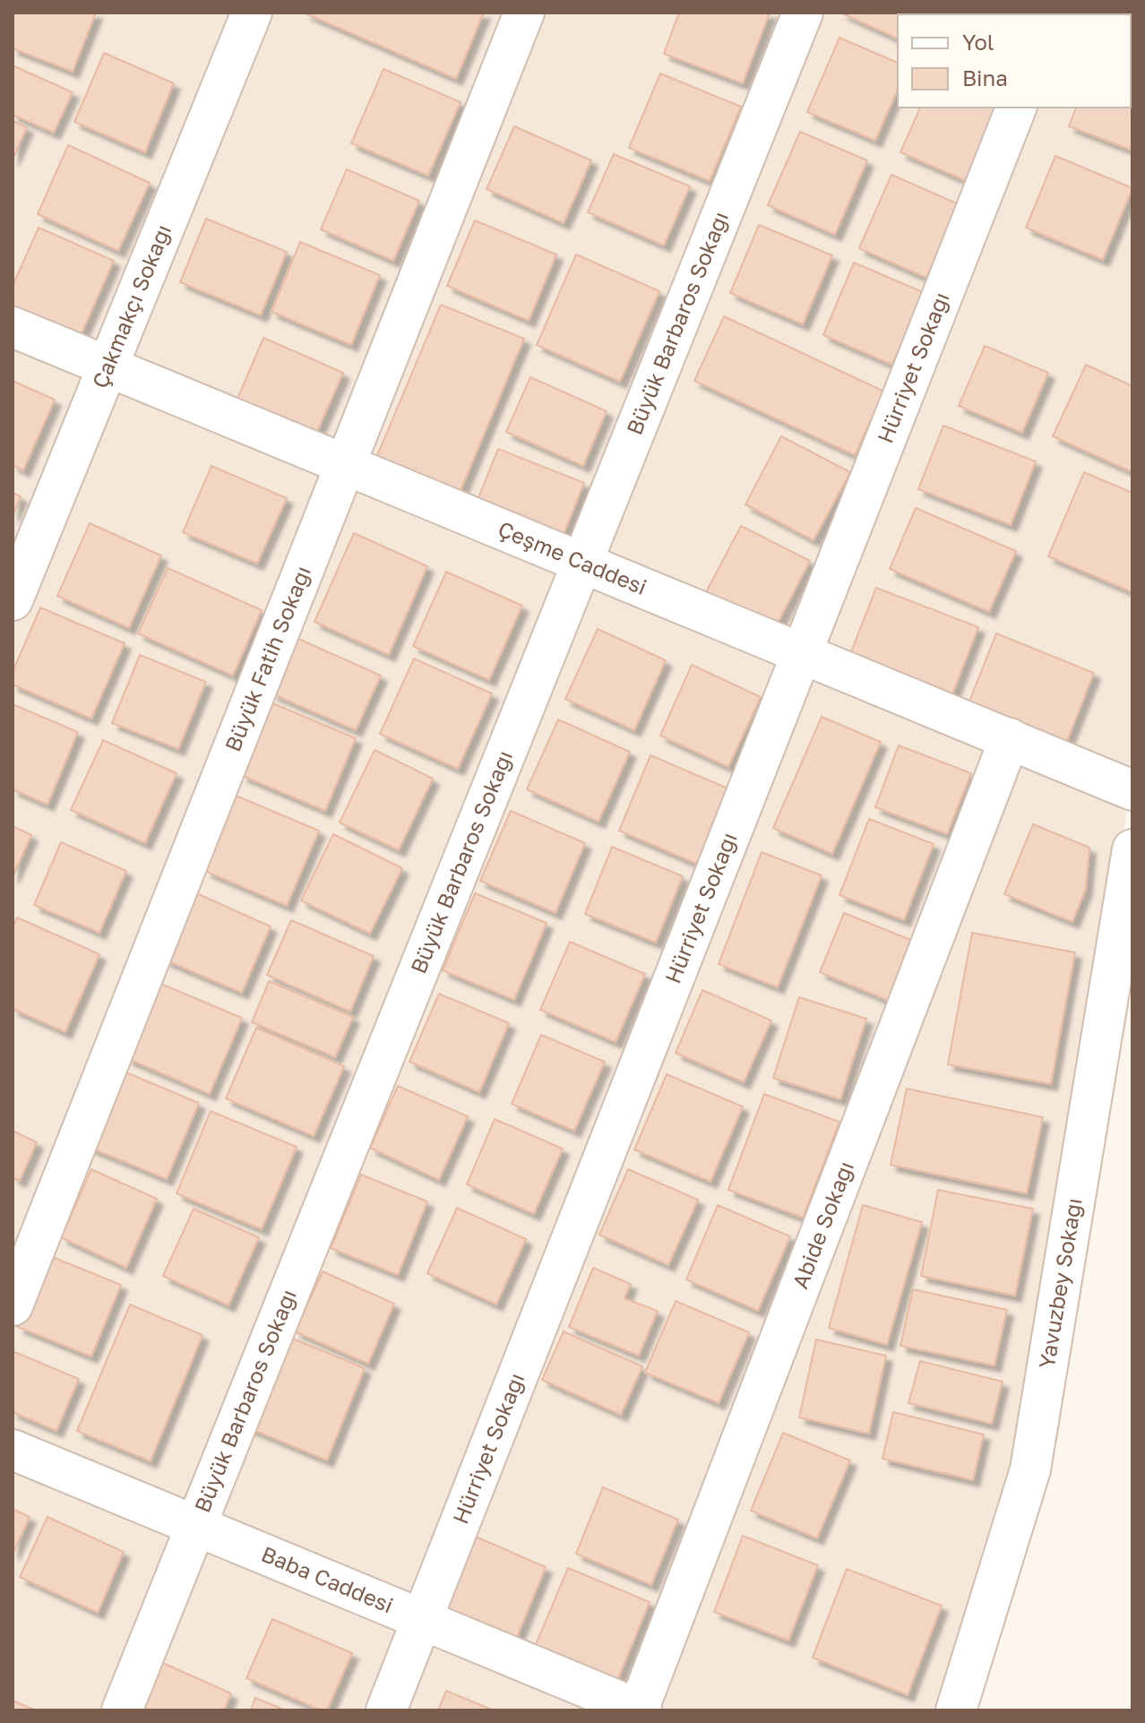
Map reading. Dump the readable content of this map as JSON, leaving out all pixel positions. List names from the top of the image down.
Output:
{
  "streets": {
    "street": [
      "Çakmakçı Sokağı",
      "Büyük Barbaros Sokağı",
      "Hürriyet Sokağı",
      "Çeşme Caddesi",
      "Büyük Fatih Sokağı",
      "Abide Sokağı",
      "Yavuzbey Sokağı",
      "Baba Caddesi"
    ]
  },
  "crossings": [
    ["Çakmakçı Sokağı", "Çeşme Caddesi"],
    ["Büyük Barbaros Sokağı", "Çeşme Caddesi"],
    ["Büyük Barbaros Sokağı", "Baba Caddesi"],
    ["Hürriyet Sokağı", "Çeşme Caddesi"],
    ["Hürriyet Sokağı", "Baba Caddesi"],
    ["Çeşme Caddesi", "Büyük Fatih Sokağı"],
    ["Çeşme Caddesi", "Abide Sokağı"],
    ["Abide Sokağı", "Baba Caddesi"]
  ],
  "legend": ["Yol", "Bina"]
}
